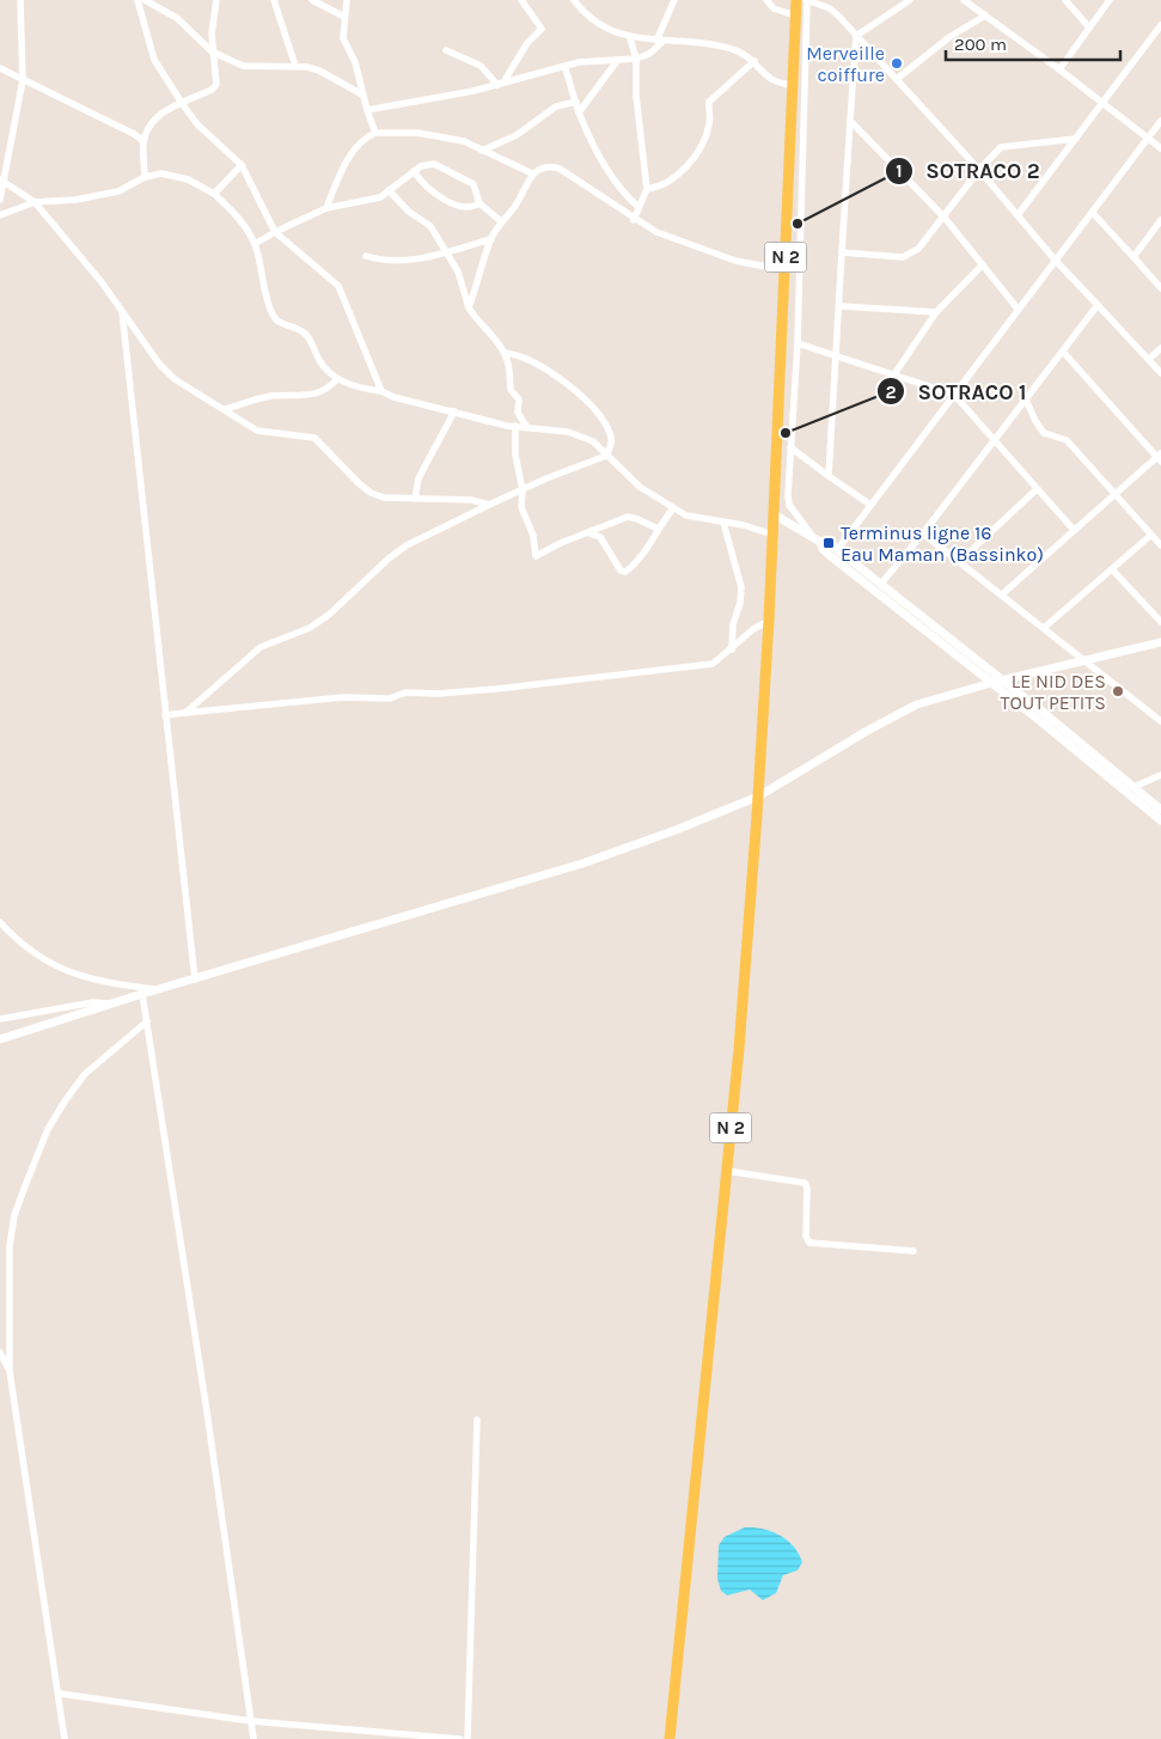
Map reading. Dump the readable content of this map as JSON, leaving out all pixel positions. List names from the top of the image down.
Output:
{
  "streets": {
    "main road": ["N 2"]
  },
  "places": {
    "other": [
      "Merveille coiffure",
      "SOTRACO 2",
      "SOTRACO 1",
      "LE NID DES TOUT PETITS"
    ],
    "transit": ["Terminus ligne 16 Eau Maman (Bassinko)"]
  },
  "scale_bar": "200 m"
}
